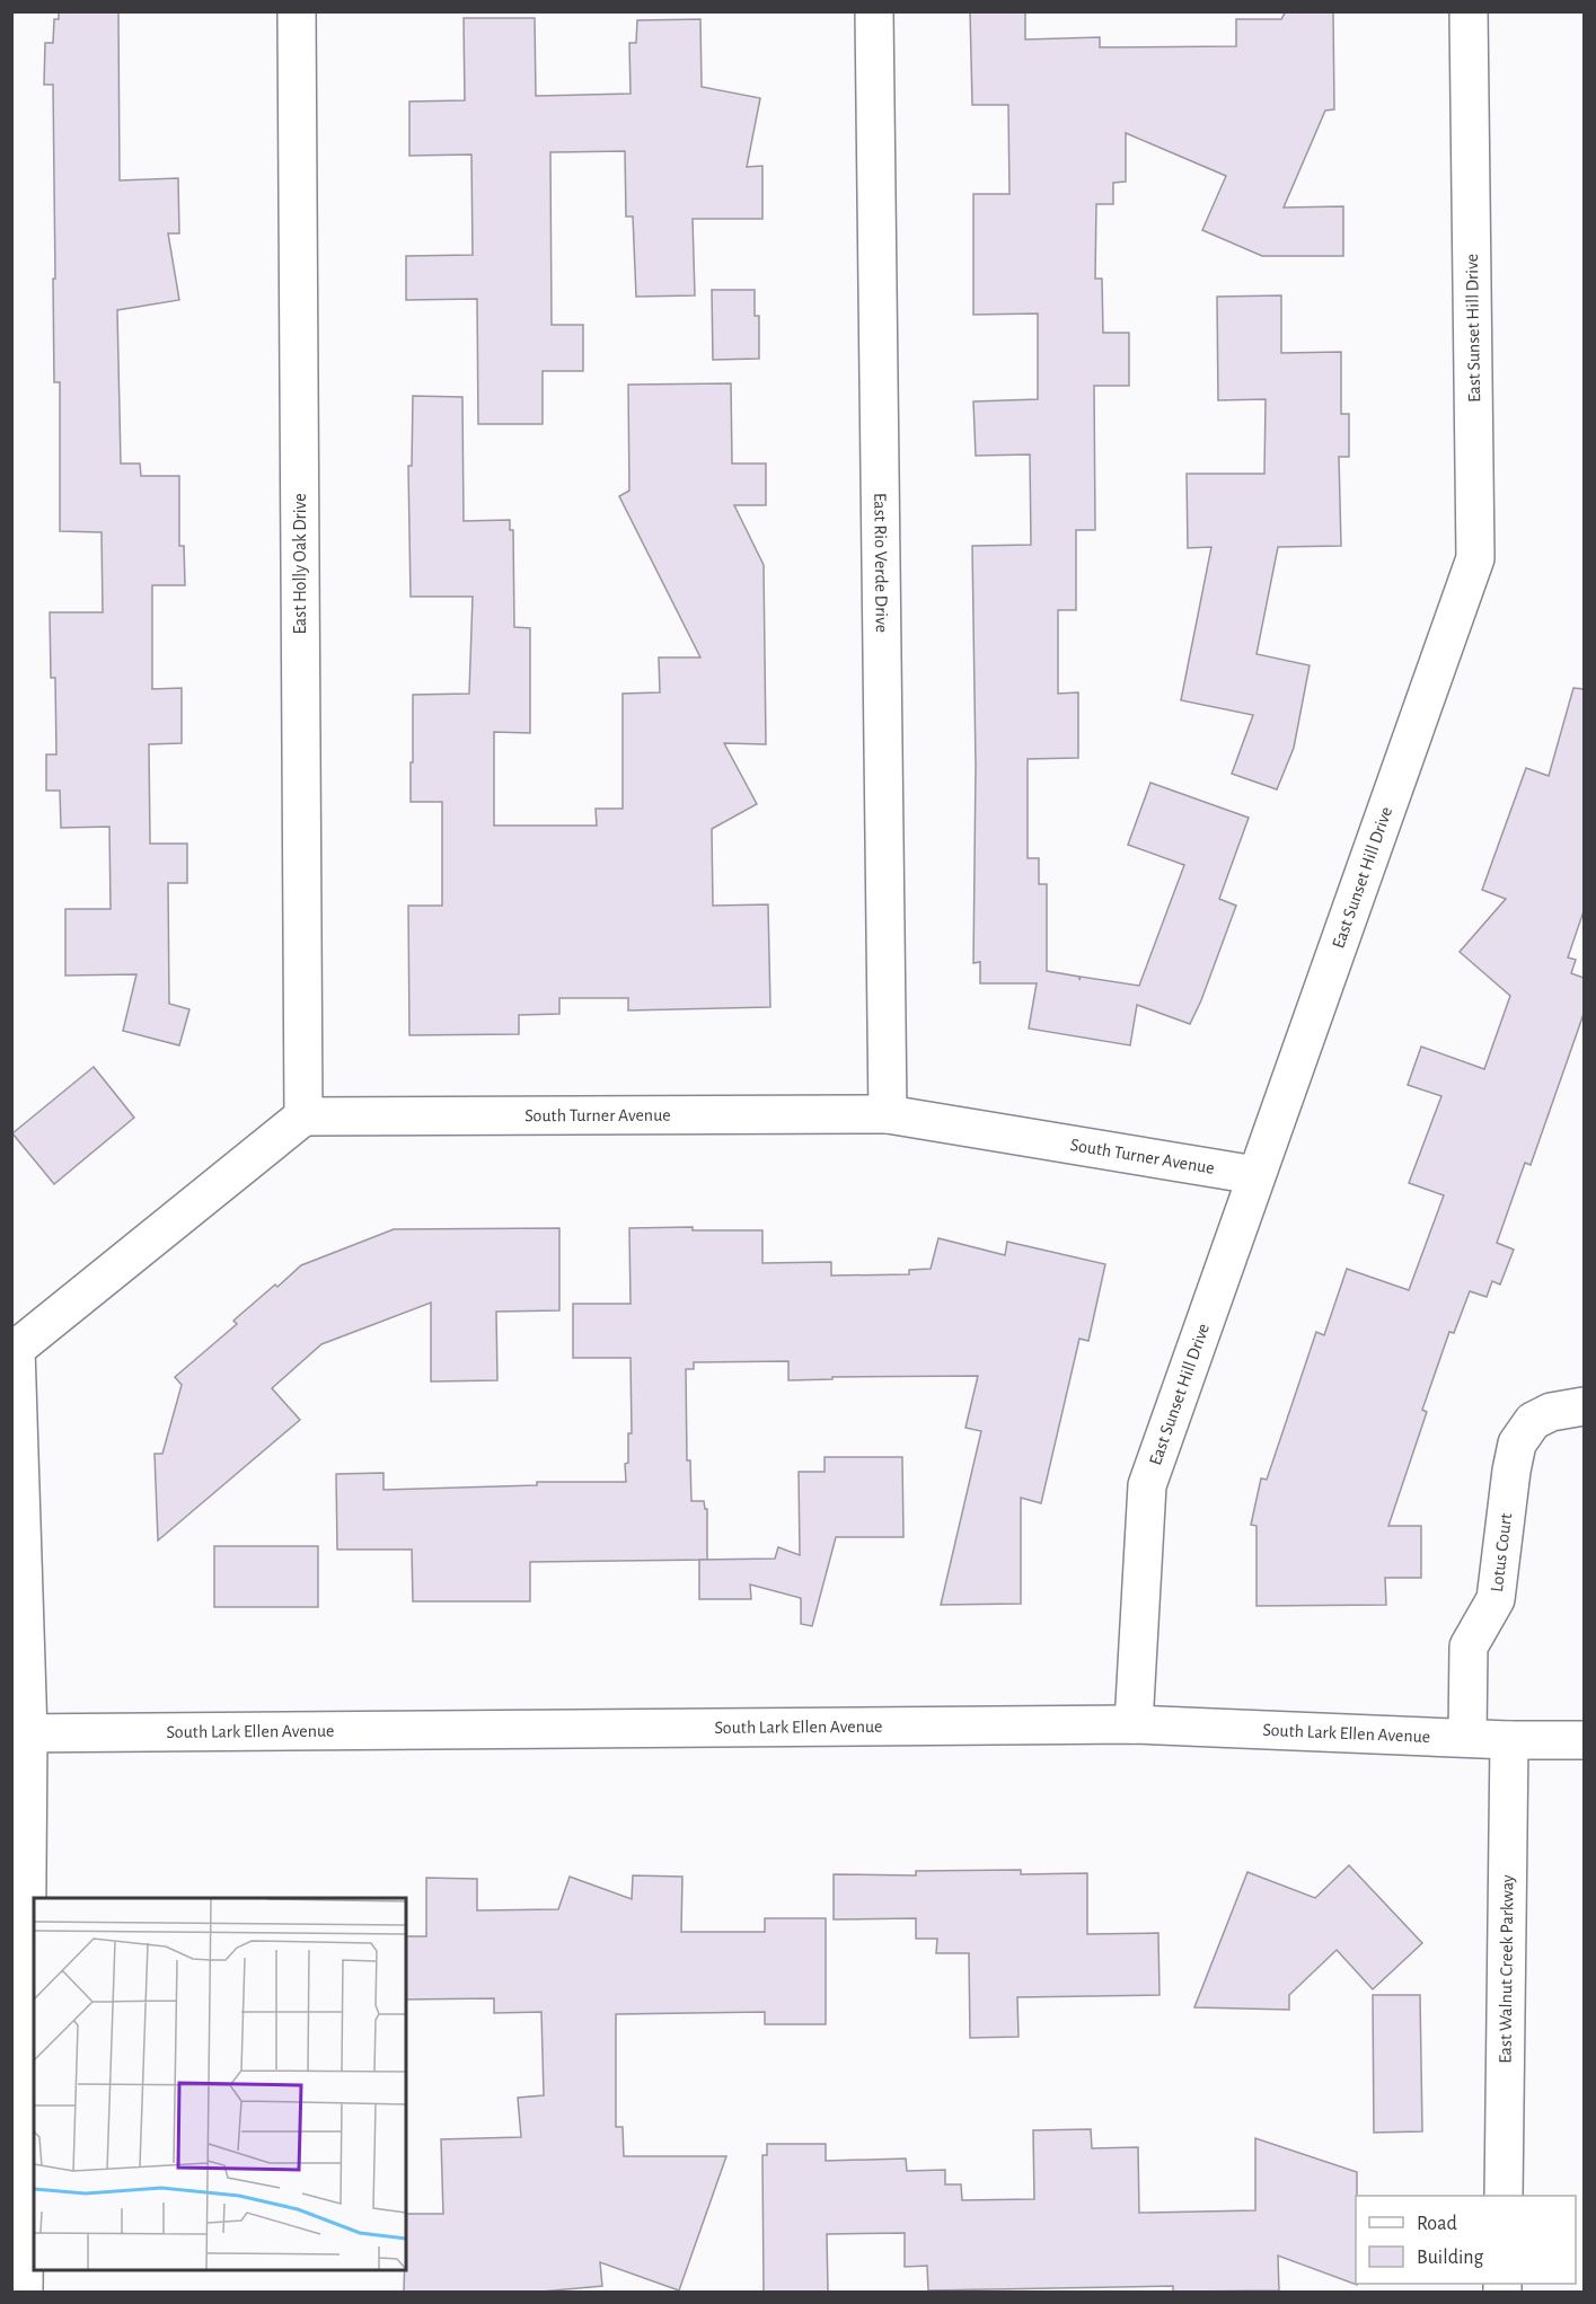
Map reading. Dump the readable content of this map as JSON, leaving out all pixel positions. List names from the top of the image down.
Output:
{
  "streets": {
    "street": [
      "East Sunset Hill Drive",
      "East Rio Verde Drive",
      "East Holly Oak Drive",
      "South Turner Avenue",
      "Lotus Court",
      "South Lark Ellen Avenue",
      "East Walnut Creek Parkway"
    ]
  },
  "crossings": [
    ["East Sunset Hill Drive", "South Turner Avenue"],
    ["East Sunset Hill Drive", "South Lark Ellen Avenue"],
    ["East Rio Verde Drive", "South Turner Avenue"],
    ["East Holly Oak Drive", "South Turner Avenue"],
    ["Lotus Court", "South Lark Ellen Avenue"],
    ["South Lark Ellen Avenue", "East Walnut Creek Parkway"]
  ],
  "legend": ["Road", "Building"]
}
